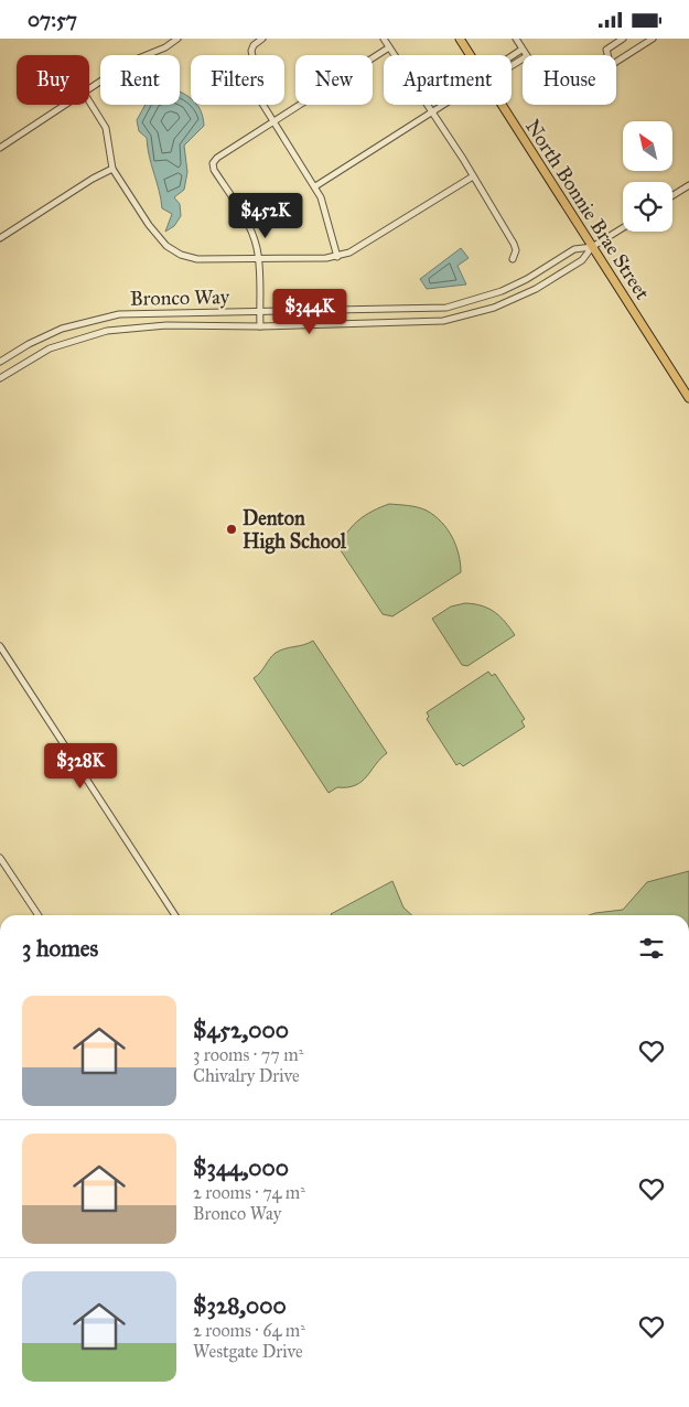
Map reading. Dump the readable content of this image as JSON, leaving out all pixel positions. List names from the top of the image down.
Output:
{
  "streets": {
    "main road": ["North Bonnie Brae Street"],
    "street": ["Bronco Way"]
  },
  "crossings": [
    ["North Bonnie Brae Street", "Bronco Way"]
  ],
  "places": ["Denton High School"],
  "north": "top left",
  "page": {
    "status": "07:57",
    "chip": [
      "Buy",
      "Rent",
      "Filters",
      "New",
      "Apartment",
      "House"
    ],
    "price": ["$452K", "$344K", "$328K"],
    "heading": "3 homes",
    "list": [
      {
        "name": "$452,000",
        "note": "3 rooms · 77 m² · Chivalry Drive"
      },
      {
        "name": "$344,000",
        "note": "2 rooms · 74 m² · Bronco Way"
      },
      {
        "name": "$328,000",
        "note": "2 rooms · 64 m² · Westgate Drive"
      }
    ]
  }
}
